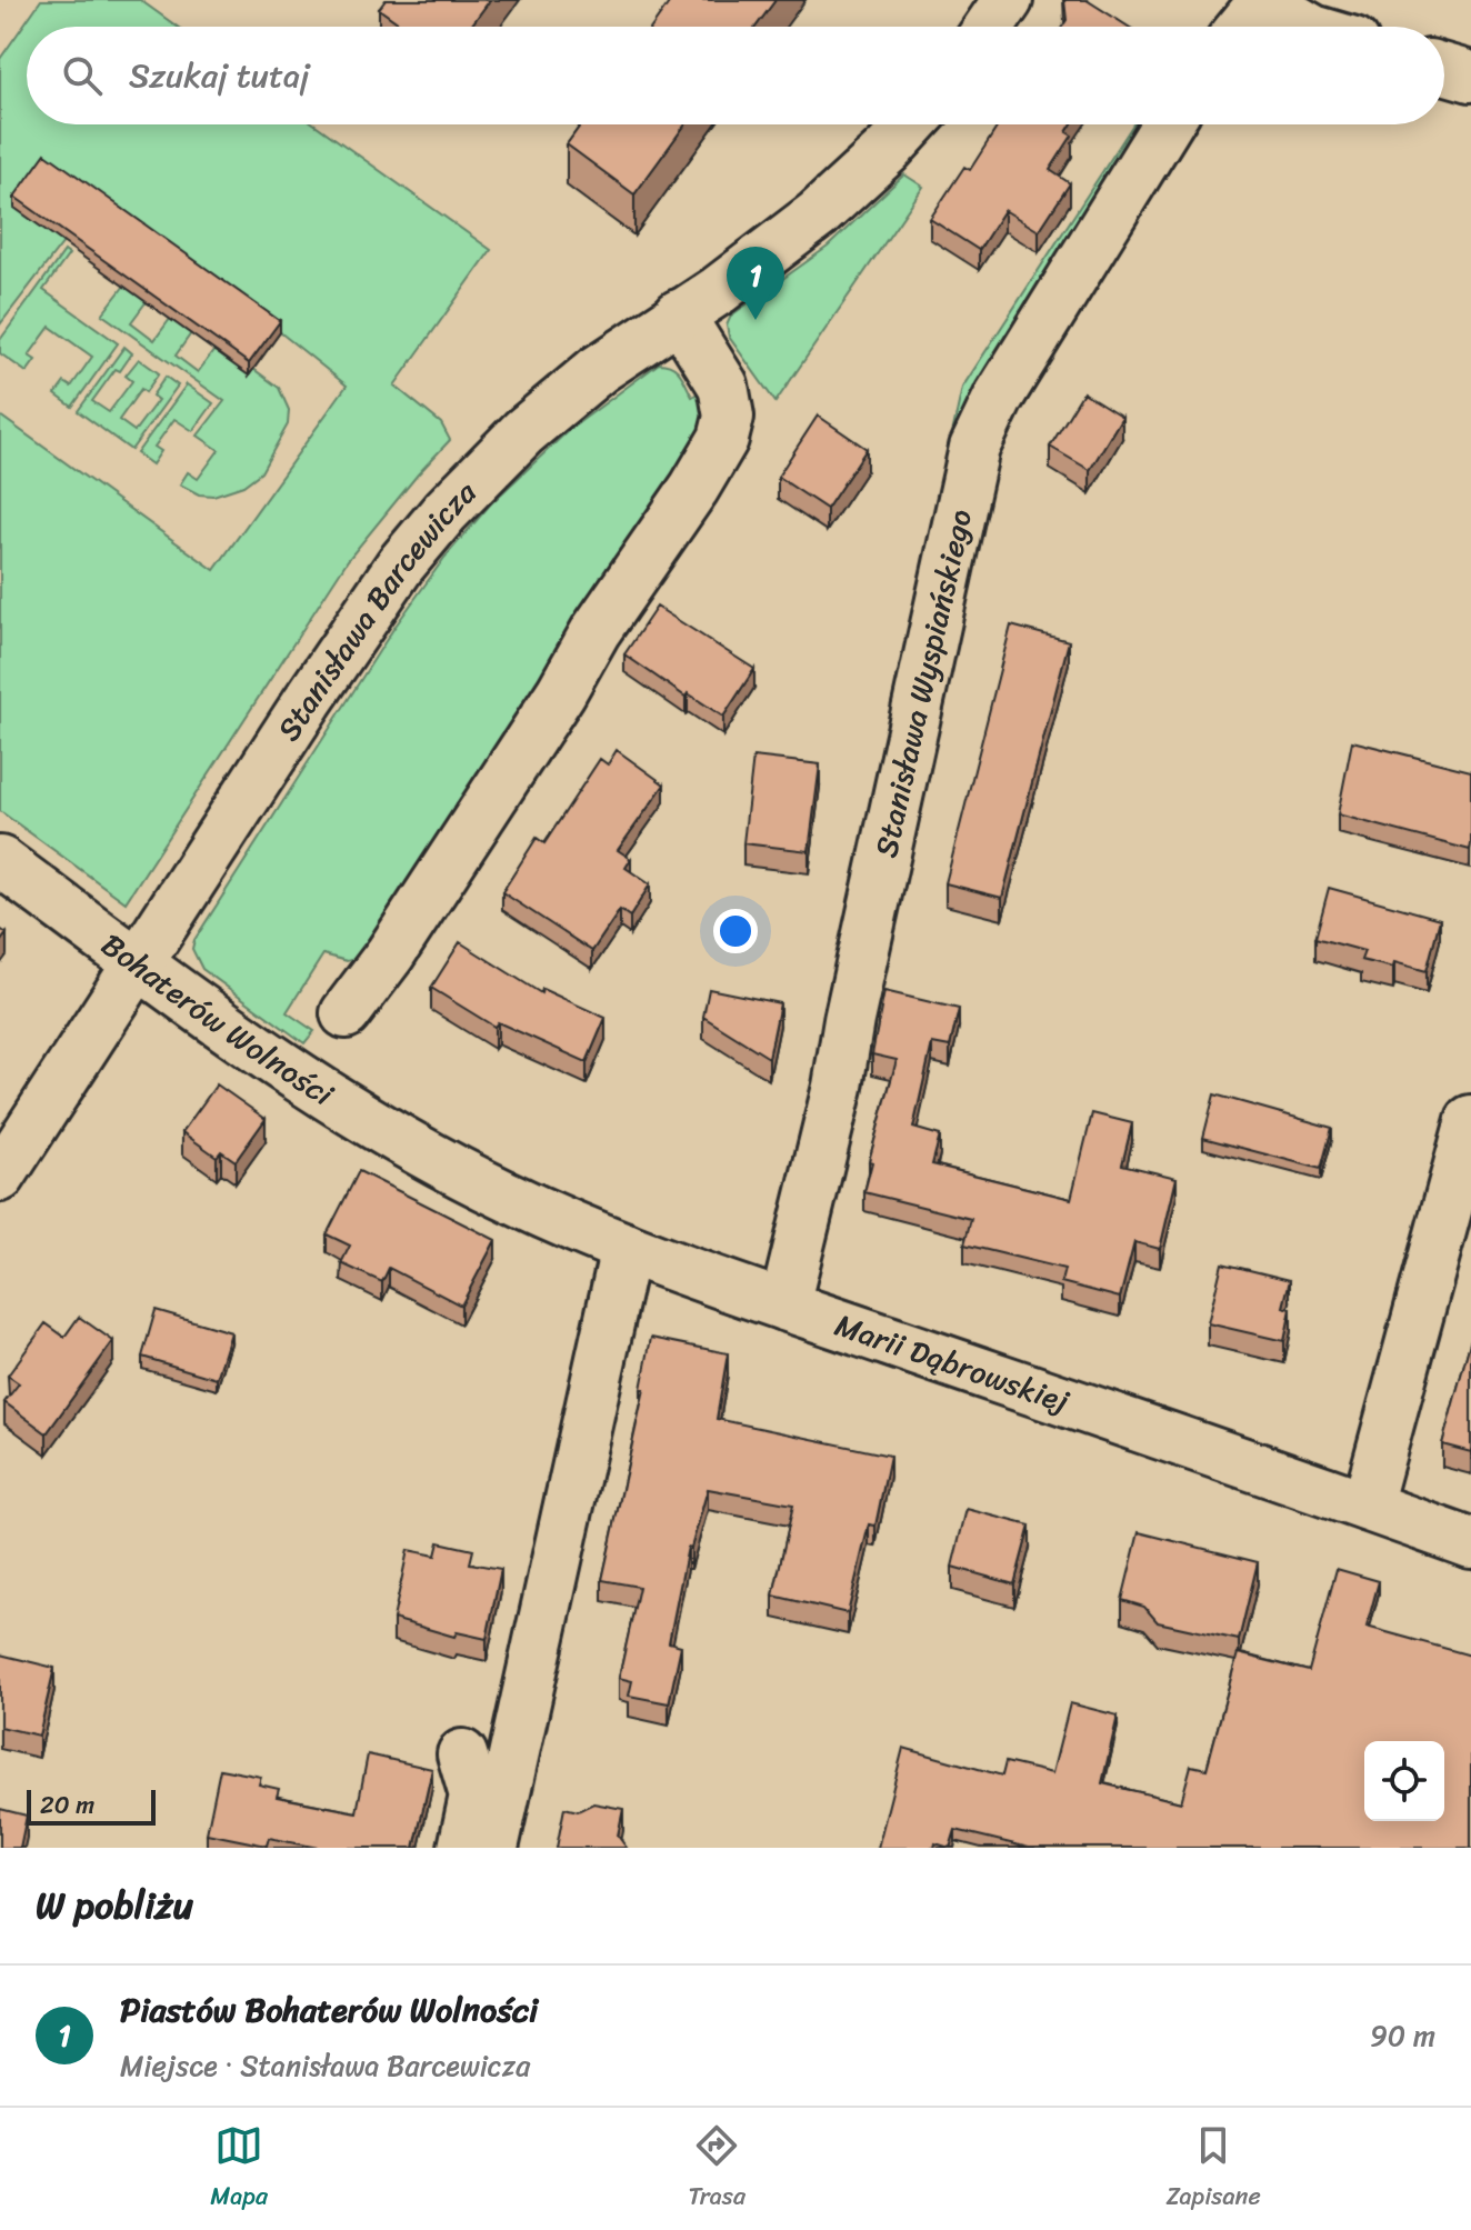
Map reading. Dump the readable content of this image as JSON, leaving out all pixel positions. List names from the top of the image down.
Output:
{
  "streets": {
    "street": [
      "Stanisława Barcewicza",
      "Stanisława Wyspiańskiego",
      "Bohaterów Wolności",
      "Marii Dąbrowskiej"
    ]
  },
  "crossings": [
    ["Stanisława Barcewicza", "Bohaterów Wolności"],
    ["Stanisława Wyspiańskiego", "Marii Dąbrowskiej"],
    ["Bohaterów Wolności", "Marii Dąbrowskiej"]
  ],
  "scale_bar": "20 m",
  "page": {
    "search": "Szukaj tutaj",
    "pins": "1",
    "scale": "20 m",
    "heading": "W pobliżu",
    "list": [
      {
        "mark": "1",
        "name": "Piastów Bohaterów Wolności",
        "note": "Miejsce · Stanisława Barcewicza",
        "value": "90 m"
      }
    ],
    "nav": ["Mapa", "Trasa", "Zapisane"]
  }
}
